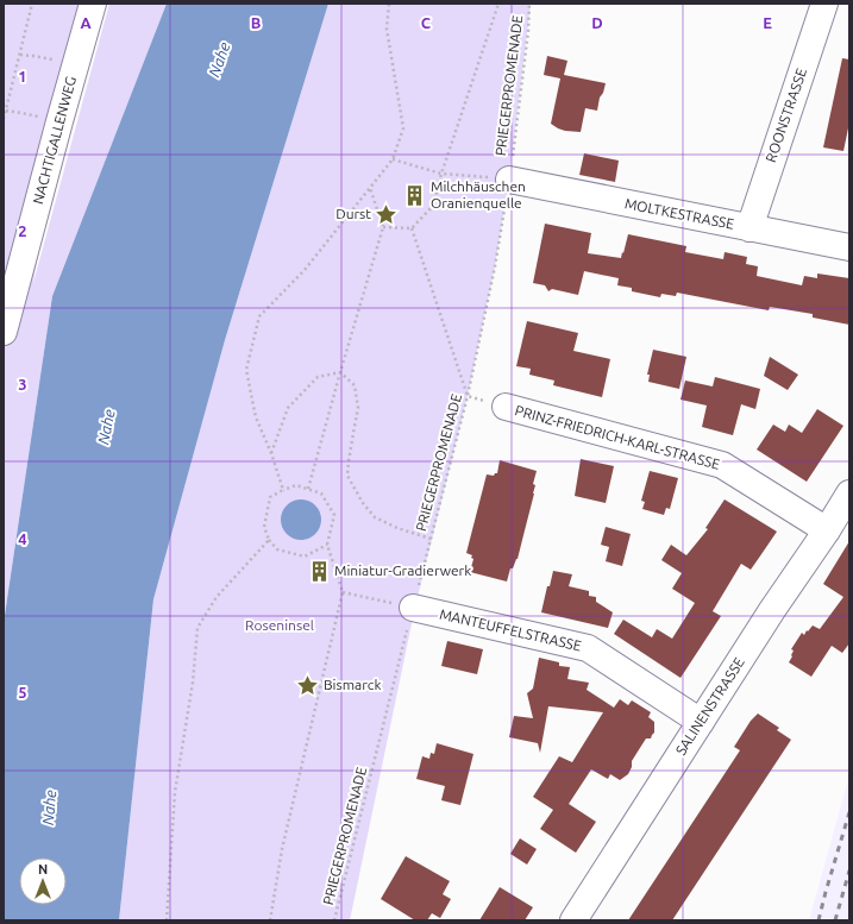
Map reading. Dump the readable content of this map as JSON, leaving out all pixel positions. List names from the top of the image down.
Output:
{
  "streets": {
    "street": [
      "ROONSTRASSE",
      "NACHTIGALLENWEG",
      "MOLTKESTRASSE",
      "PRINZ-FRIEDRICH-KARL-STRASSE",
      "MANTEUFFELSTRASSE",
      "SALINENSTRASSE"
    ],
    "path": ["PRIEGERPROMENADE"]
  },
  "crossings": [
    ["PRIEGERPROMENADE", "MOLTKESTRASSE"],
    ["PRIEGERPROMENADE", "MANTEUFFELSTRASSE"],
    ["ROONSTRASSE", "MOLTKESTRASSE"],
    ["PRINZ-FRIEDRICH-KARL-STRASSE", "SALINENSTRASSE"],
    ["MANTEUFFELSTRASSE", "SALINENSTRASSE"]
  ],
  "water": ["Nahe"],
  "parks": ["Roseninsel"],
  "places": {
    "building": ["Milchhäuschen Oranienquelle", "Miniatur-Gradierwerk"],
    "place": ["Durst", "Bismarck"]
  },
  "north": "top",
  "grid": {
    "columns": [
      "A",
      "B",
      "C",
      "D",
      "E"
    ],
    "rows": [
      "1",
      "2",
      "3",
      "4",
      "5"
    ]
  }
}
